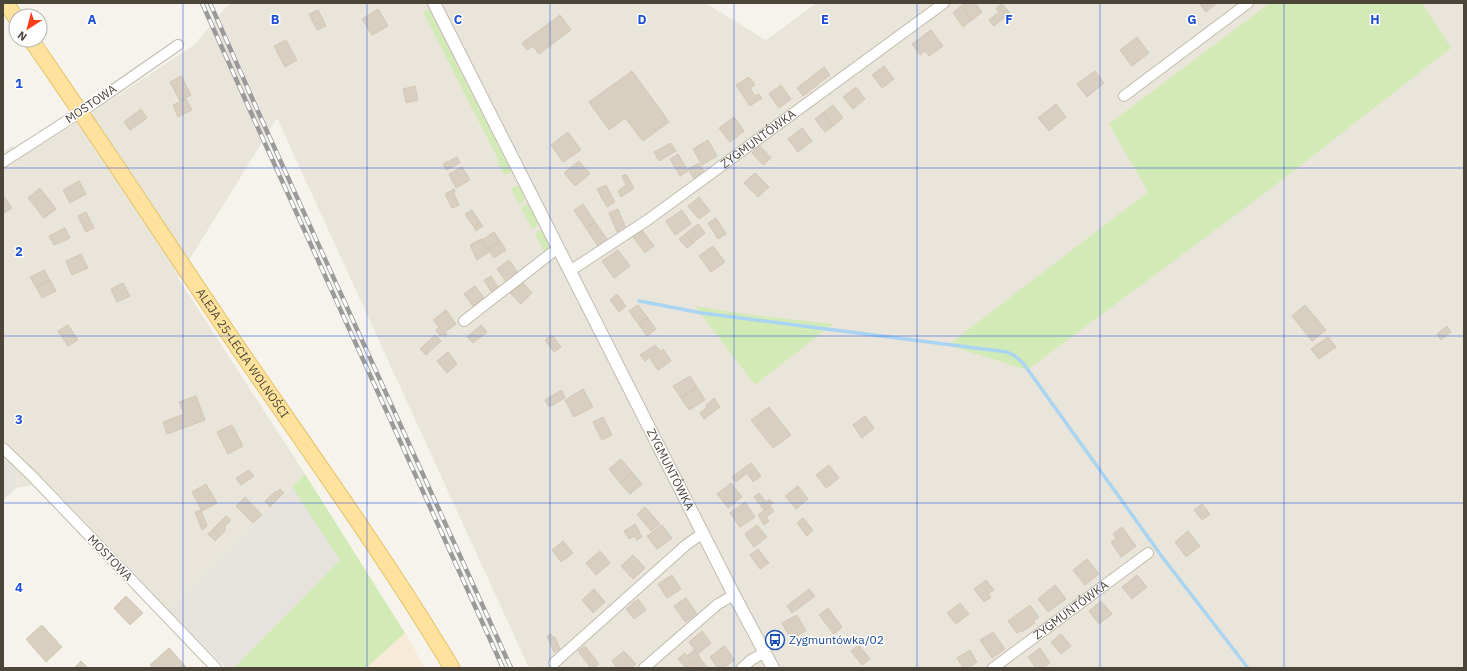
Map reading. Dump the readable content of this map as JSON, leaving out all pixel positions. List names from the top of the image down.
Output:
{
  "streets": {
    "main road": ["ALEJA 25-LECIA WOLNOŚCI"],
    "street": ["MOSTOWA", "ZYGMUNTÓWKA"]
  },
  "crossings": [
    ["MOSTOWA", "ALEJA 25-LECIA WOLNOŚCI"]
  ],
  "places": {
    "bus stop": ["Zygmuntówka/02"]
  },
  "north": "bottom left",
  "grid": {
    "columns": [
      "A",
      "B",
      "C",
      "D",
      "E",
      "F",
      "G",
      "H"
    ],
    "rows": [
      "1",
      "2",
      "3",
      "4"
    ]
  }
}
